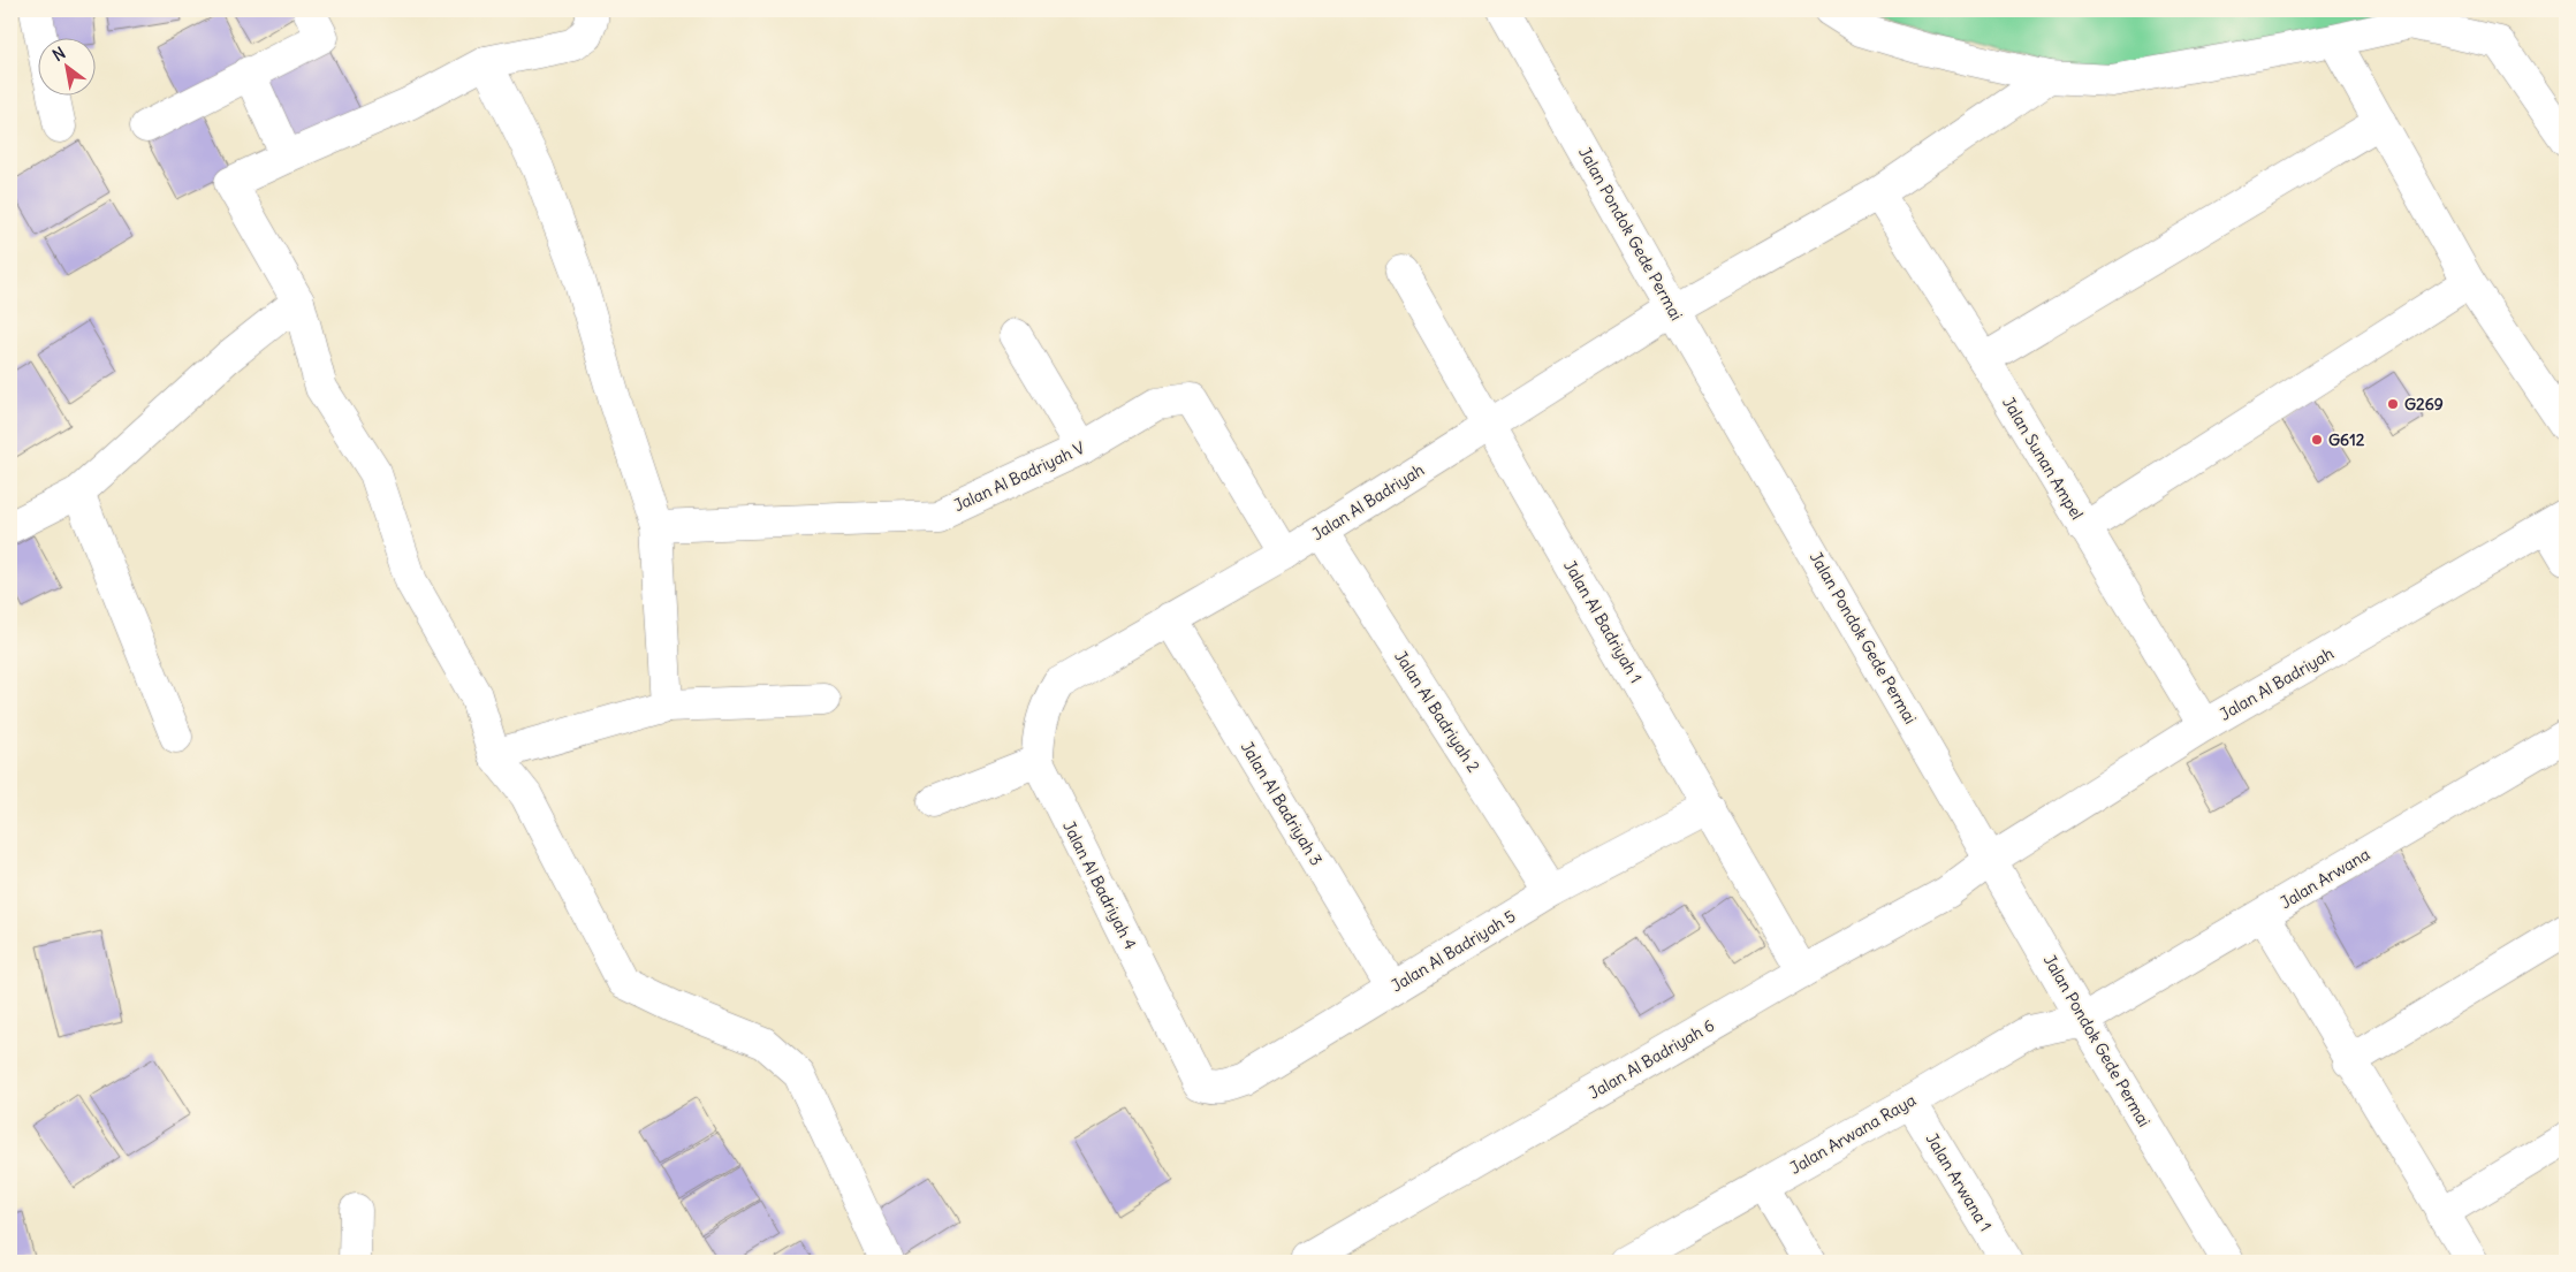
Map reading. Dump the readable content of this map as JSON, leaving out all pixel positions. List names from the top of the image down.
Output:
{
  "streets": {
    "street": [
      "Jalan Pondok Gede Permai",
      "Jalan Sunan Ampel",
      "Jalan Al Badriyah V",
      "Jalan Al Badriyah",
      "Jalan Al Badriyah 1",
      "Jalan Al Badriyah 2",
      "Jalan Al Badriyah 3",
      "Jalan Arwana",
      "Jalan Al Badriyah 4",
      "Jalan Al Badriyah 5",
      "Jalan Al Badriyah 6",
      "Jalan Arwana Raya",
      "Jalan Arwana 1"
    ]
  },
  "crossings": [
    ["Jalan Pondok Gede Permai", "Jalan Al Badriyah"],
    ["Jalan Pondok Gede Permai", "Jalan Arwana"],
    ["Jalan Pondok Gede Permai", "Jalan Al Badriyah 6"],
    ["Jalan Pondok Gede Permai", "Jalan Arwana Raya"],
    ["Jalan Sunan Ampel", "Jalan Al Badriyah"],
    ["Jalan Al Badriyah V", "Jalan Al Badriyah"],
    ["Jalan Al Badriyah", "Jalan Al Badriyah 1"],
    ["Jalan Al Badriyah", "Jalan Al Badriyah 2"],
    ["Jalan Al Badriyah", "Jalan Al Badriyah 3"],
    ["Jalan Al Badriyah", "Jalan Al Badriyah 4"],
    ["Jalan Al Badriyah", "Jalan Al Badriyah 6"],
    ["Jalan Al Badriyah 1", "Jalan Al Badriyah 5"],
    ["Jalan Al Badriyah 1", "Jalan Al Badriyah 6"],
    ["Jalan Al Badriyah 2", "Jalan Al Badriyah 5"],
    ["Jalan Al Badriyah 3", "Jalan Al Badriyah 5"],
    ["Jalan Arwana", "Jalan Arwana Raya"],
    ["Jalan Al Badriyah 4", "Jalan Al Badriyah 5"],
    ["Jalan Arwana Raya", "Jalan Arwana 1"]
  ],
  "places": ["G269", "G612"],
  "north": "top left"
}
